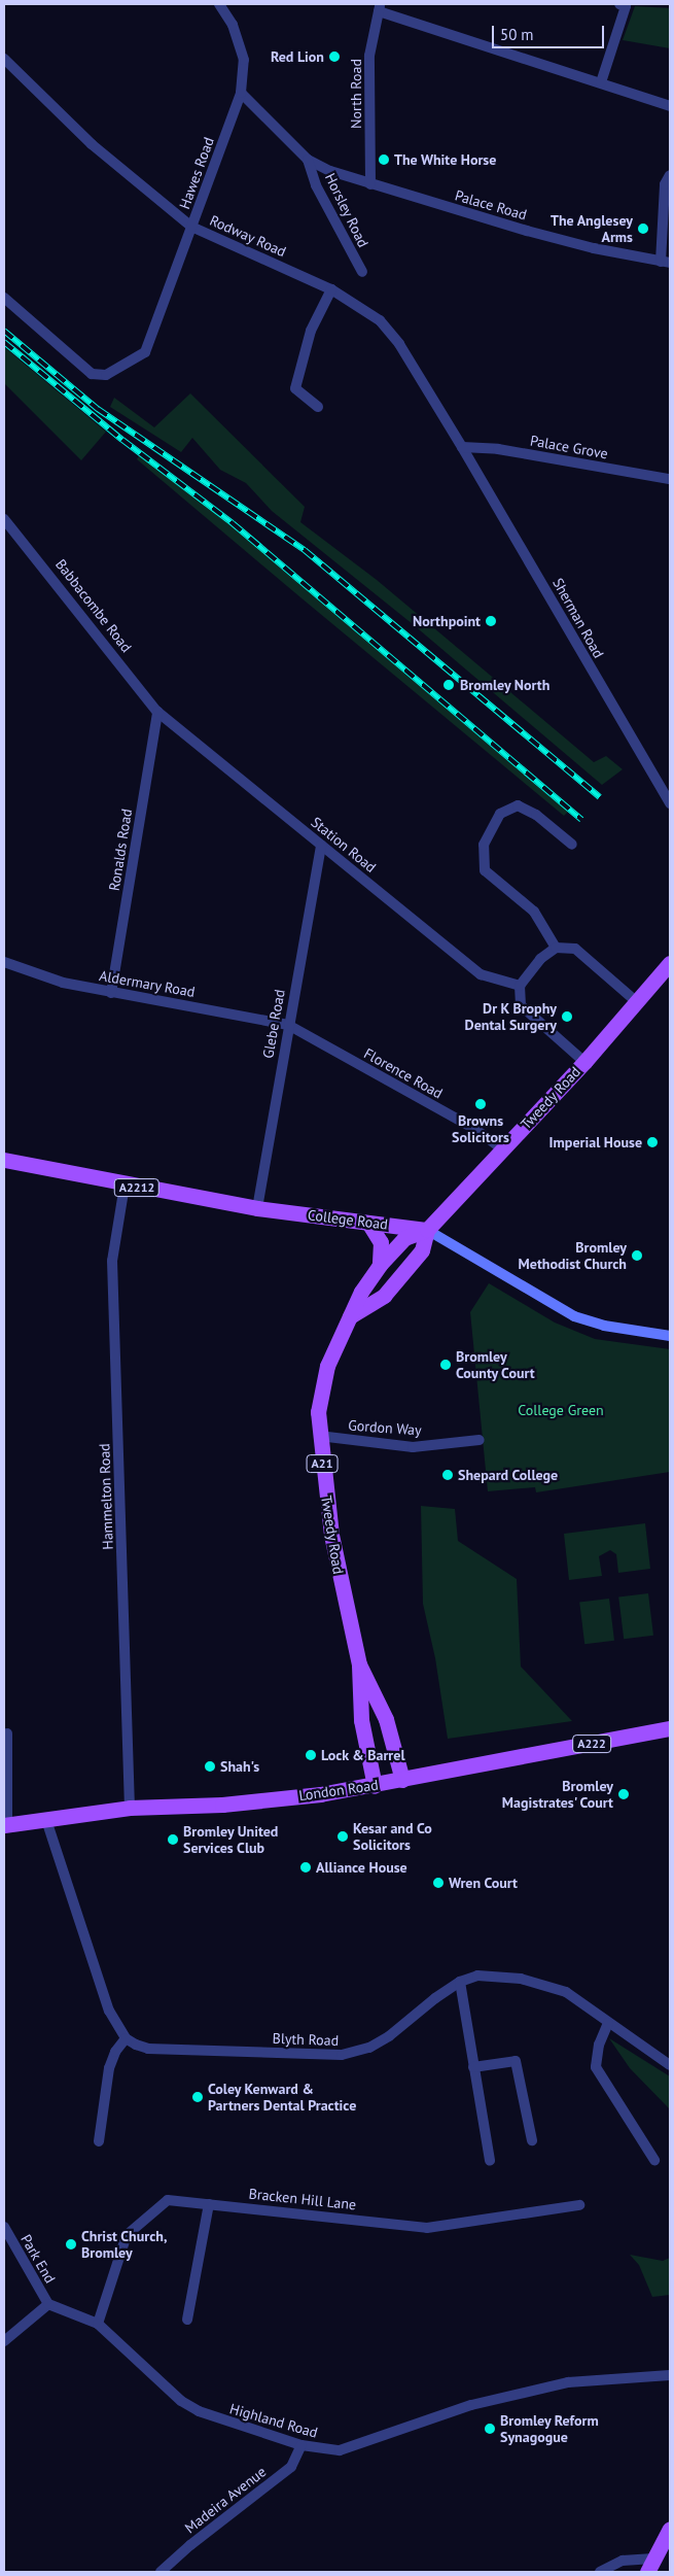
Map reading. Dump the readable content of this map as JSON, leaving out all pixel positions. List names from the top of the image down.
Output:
{
  "streets": {
    "main road": [
      "Tweedy Road",
      "A2212",
      "College Road",
      "A21",
      "A222",
      "London Road"
    ],
    "street": [
      "North Road",
      "Hawes Road",
      "Palace Road",
      "Horsley Road",
      "Rodway Road",
      "Palace Grove",
      "Babbacombe Road",
      "Sherman Road",
      "Station Road",
      "Ronalds Road",
      "Aldermary Road",
      "Glebe Road",
      "Florence Road",
      "Gordon Way",
      "Hammelton Road",
      "Blyth Road",
      "Bracken Hill Lane",
      "Park End",
      "Highland Road",
      "Madeira Avenue"
    ]
  },
  "crossings": [
    ["North Road", "Palace Road"],
    ["Hawes Road", "Rodway Road"],
    ["Palace Road", "Horsley Road"],
    ["Rodway Road", "Palace Grove"],
    ["Rodway Road", "Sherman Road"],
    ["Palace Grove", "Sherman Road"],
    ["Babbacombe Road", "Station Road"],
    ["Babbacombe Road", "Ronalds Road"],
    ["Station Road", "Ronalds Road"],
    ["Station Road", "Glebe Road"],
    ["Ronalds Road", "Aldermary Road"],
    ["Aldermary Road", "Glebe Road"],
    ["Aldermary Road", "Florence Road"],
    ["Glebe Road", "Florence Road"],
    ["Glebe Road", "College Road"],
    ["Florence Road", "Tweedy Road"],
    ["Tweedy Road", "College Road"],
    ["Tweedy Road", "Gordon Way"],
    ["Tweedy Road", "London Road"],
    ["College Road", "Hammelton Road"],
    ["Hammelton Road", "London Road"],
    ["Bracken Hill Lane", "Highland Road"],
    ["Park End", "Highland Road"],
    ["Highland Road", "Madeira Avenue"]
  ],
  "parks": ["College Green"],
  "places": [
    "Red Lion",
    "The White Horse",
    "The Anglesey Arms",
    "Northpoint",
    "Bromley North",
    "Dr K Brophy Dental Surgery",
    "Browns Solicitors",
    "Imperial House",
    "Bromley Methodist Church",
    "Bromley County Court",
    "Shepard College",
    "Lock & Barrel",
    "Shah's",
    "Bromley Magistrates' Court",
    "Kesar and Co Solicitors",
    "Bromley United Services Club",
    "Alliance House",
    "Wren Court",
    "Coley Kenward & Partners Dental Practice",
    "Christ Church, Bromley",
    "Bromley Reform Synagogue"
  ],
  "scale_bar": "50 m"
}
